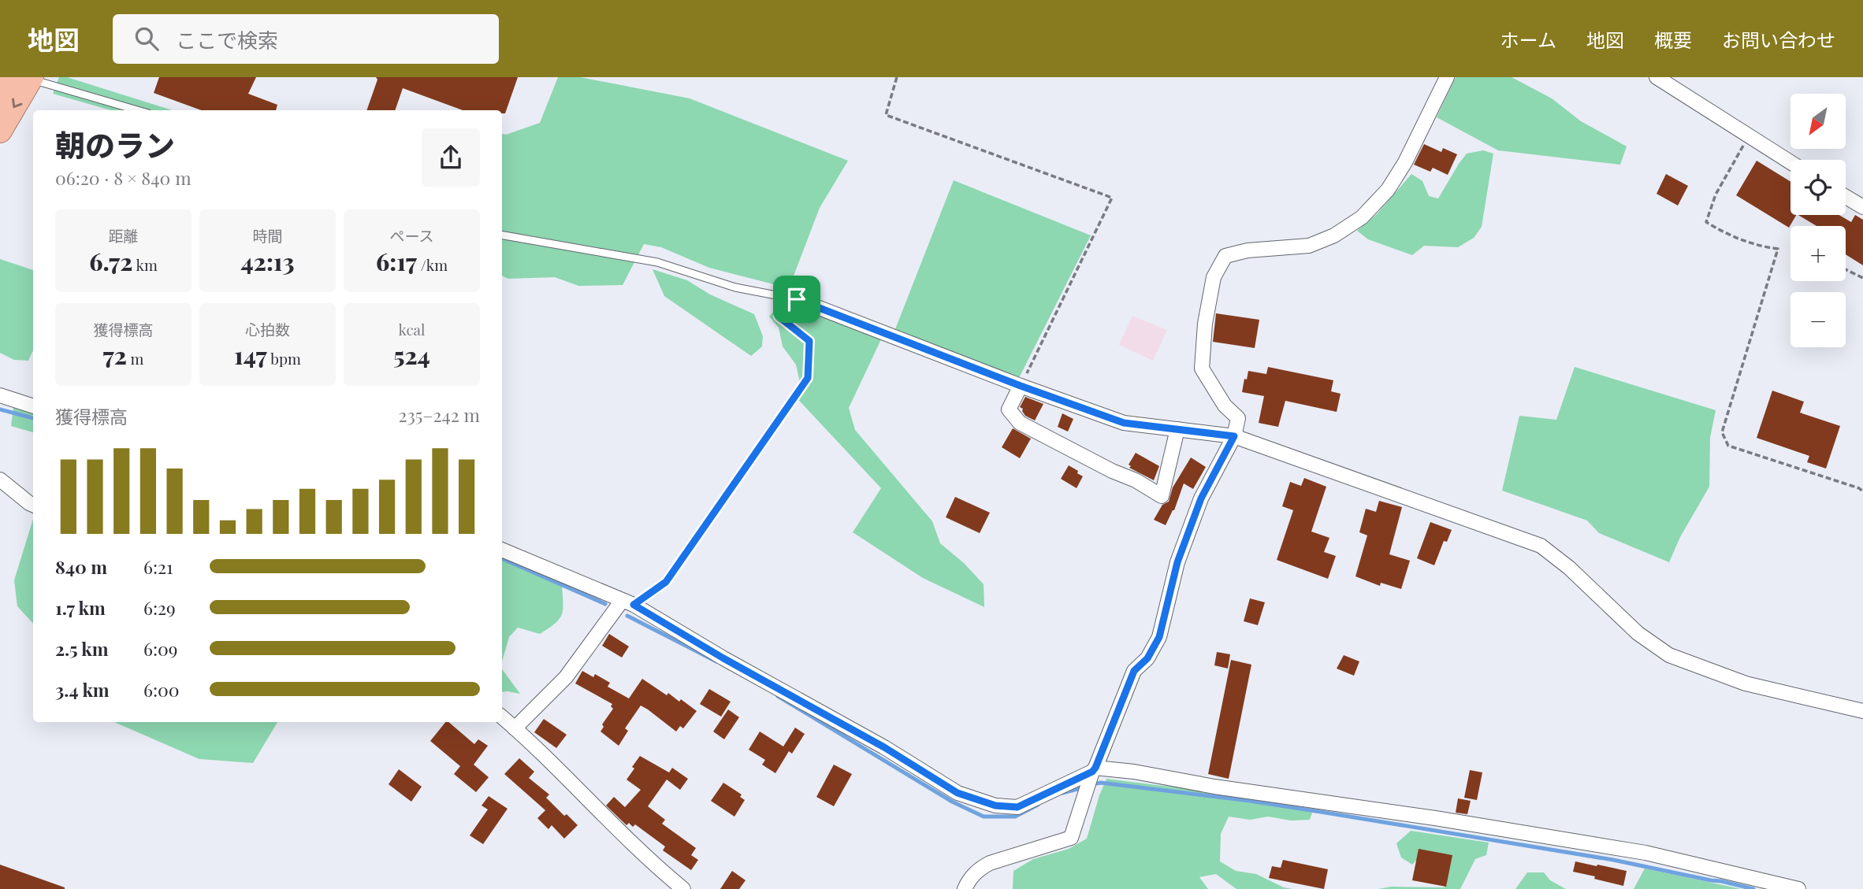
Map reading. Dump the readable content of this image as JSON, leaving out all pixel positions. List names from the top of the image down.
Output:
{
  "north": "bottom left",
  "page": {
    "header": "地図",
    "search": "ここで検索",
    "nav": [
      "ホーム",
      "地図",
      "概要",
      "お問い合わせ"
    ],
    "map_buttons": ["+", "−"],
    "heading": ["朝のラン", "06:20 · 8 × 840 m"],
    "stats": [
      ["距離", "6.72 km"],
      ["時間", "42:13"],
      ["ペース", "6:17 /km"],
      ["獲得標高", "72 m"],
      ["心拍数", "147 bpm"],
      ["kcal", "524"]
    ],
    "chart": ["獲得標高", "235–242 m"],
    "list": [
      {
        "name": "840 m",
        "note": "6:21"
      },
      {
        "name": "1.7 km",
        "note": "6:29"
      },
      {
        "name": "2.5 km",
        "note": "6:09"
      },
      {
        "name": "3.4 km",
        "note": "6:00"
      }
    ]
  }
}
